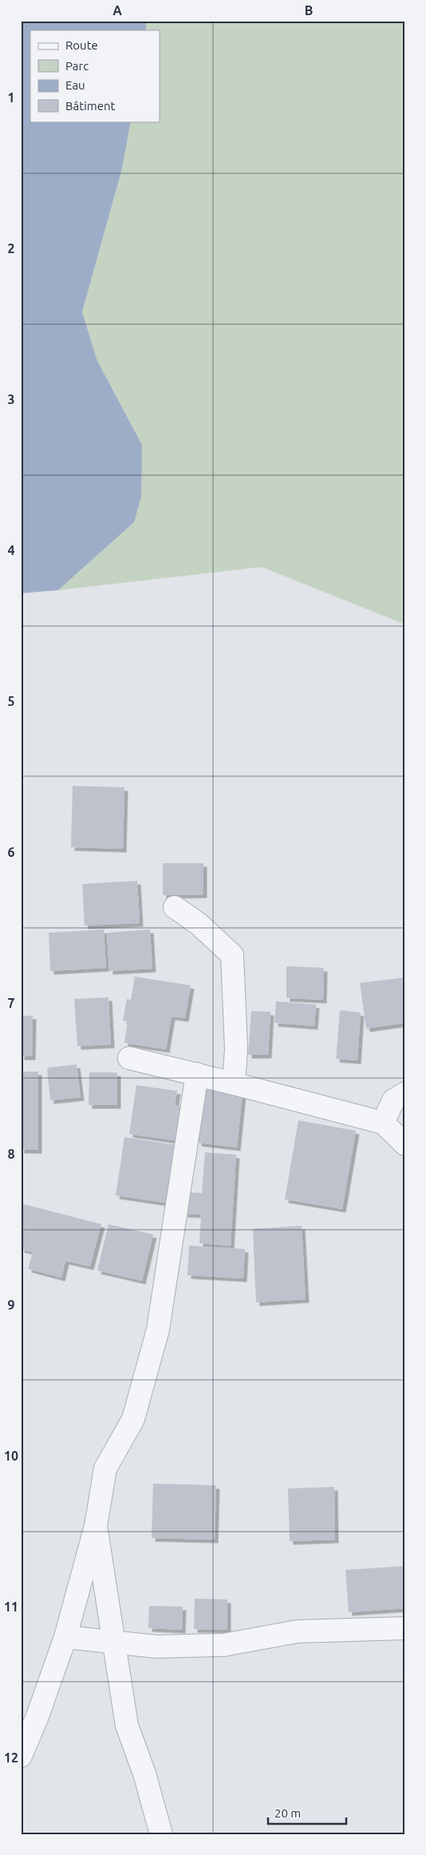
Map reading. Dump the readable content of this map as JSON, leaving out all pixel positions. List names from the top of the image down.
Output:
{
  "legend": [
    "Route",
    "Parc",
    "Eau",
    "Bâtiment"
  ],
  "scale_bar": "20 m",
  "grid": {
    "columns": ["A", "B"],
    "rows": [
      "1",
      "2",
      "3",
      "4",
      "5",
      "6",
      "7",
      "8",
      "9",
      "10",
      "11",
      "12"
    ]
  }
}
